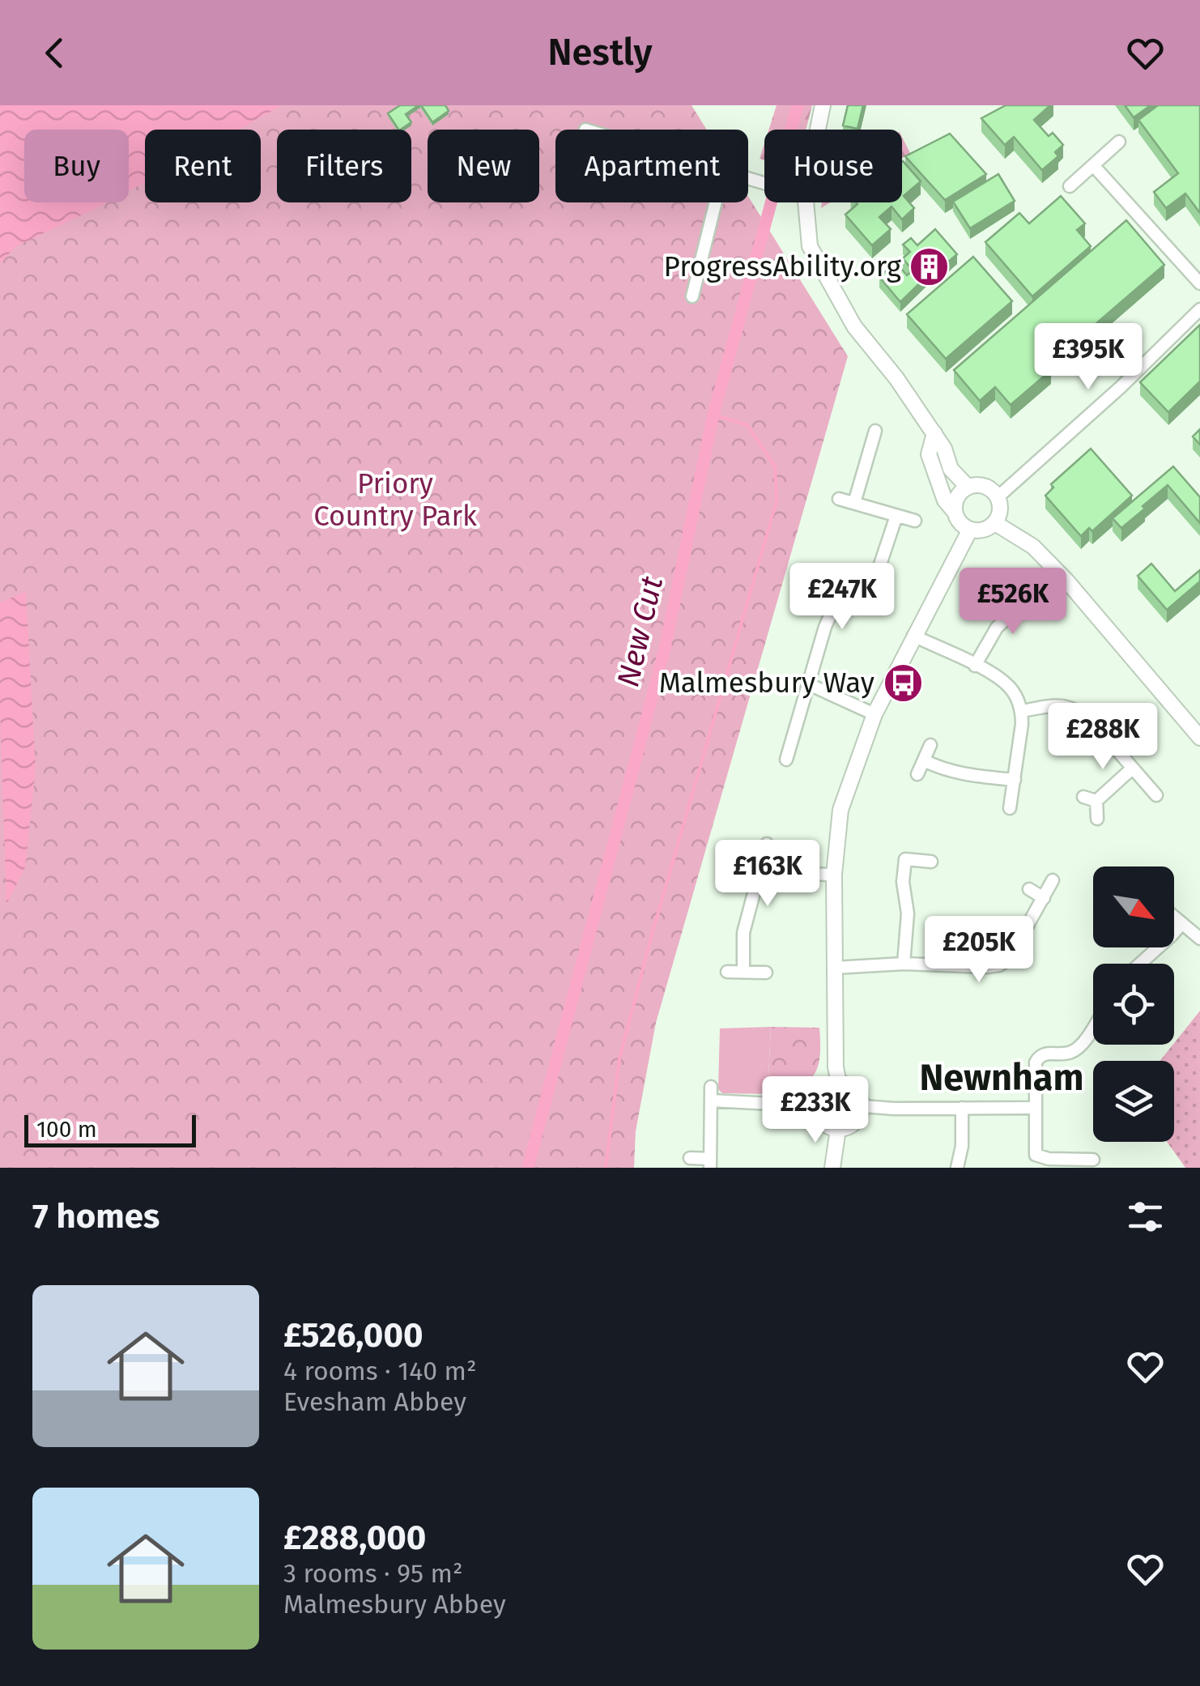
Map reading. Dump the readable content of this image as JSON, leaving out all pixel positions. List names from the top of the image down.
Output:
{
  "districts": ["Newnham"],
  "water": ["New Cut"],
  "parks": ["Priory Country Park"],
  "places": {
    "building": ["ProgressAbility.org"],
    "bus stop": ["Malmesbury Way"]
  },
  "scale_bar": "100 m",
  "north": "bottom right",
  "page": {
    "header": "Nestly",
    "chip": [
      "Buy",
      "Rent",
      "Filters",
      "New",
      "Apartment",
      "House"
    ],
    "price": [
      "£395K",
      "£247K",
      "£526K",
      "£288K",
      "£163K",
      "£205K",
      "£233K"
    ],
    "scale": "100 m",
    "heading": "7 homes",
    "list": [
      {
        "name": "£526,000",
        "note": "4 rooms · 140 m² · Evesham Abbey"
      },
      {
        "name": "£288,000",
        "note": "3 rooms · 95 m² · Malmesbury Abbey"
      }
    ]
  }
}
